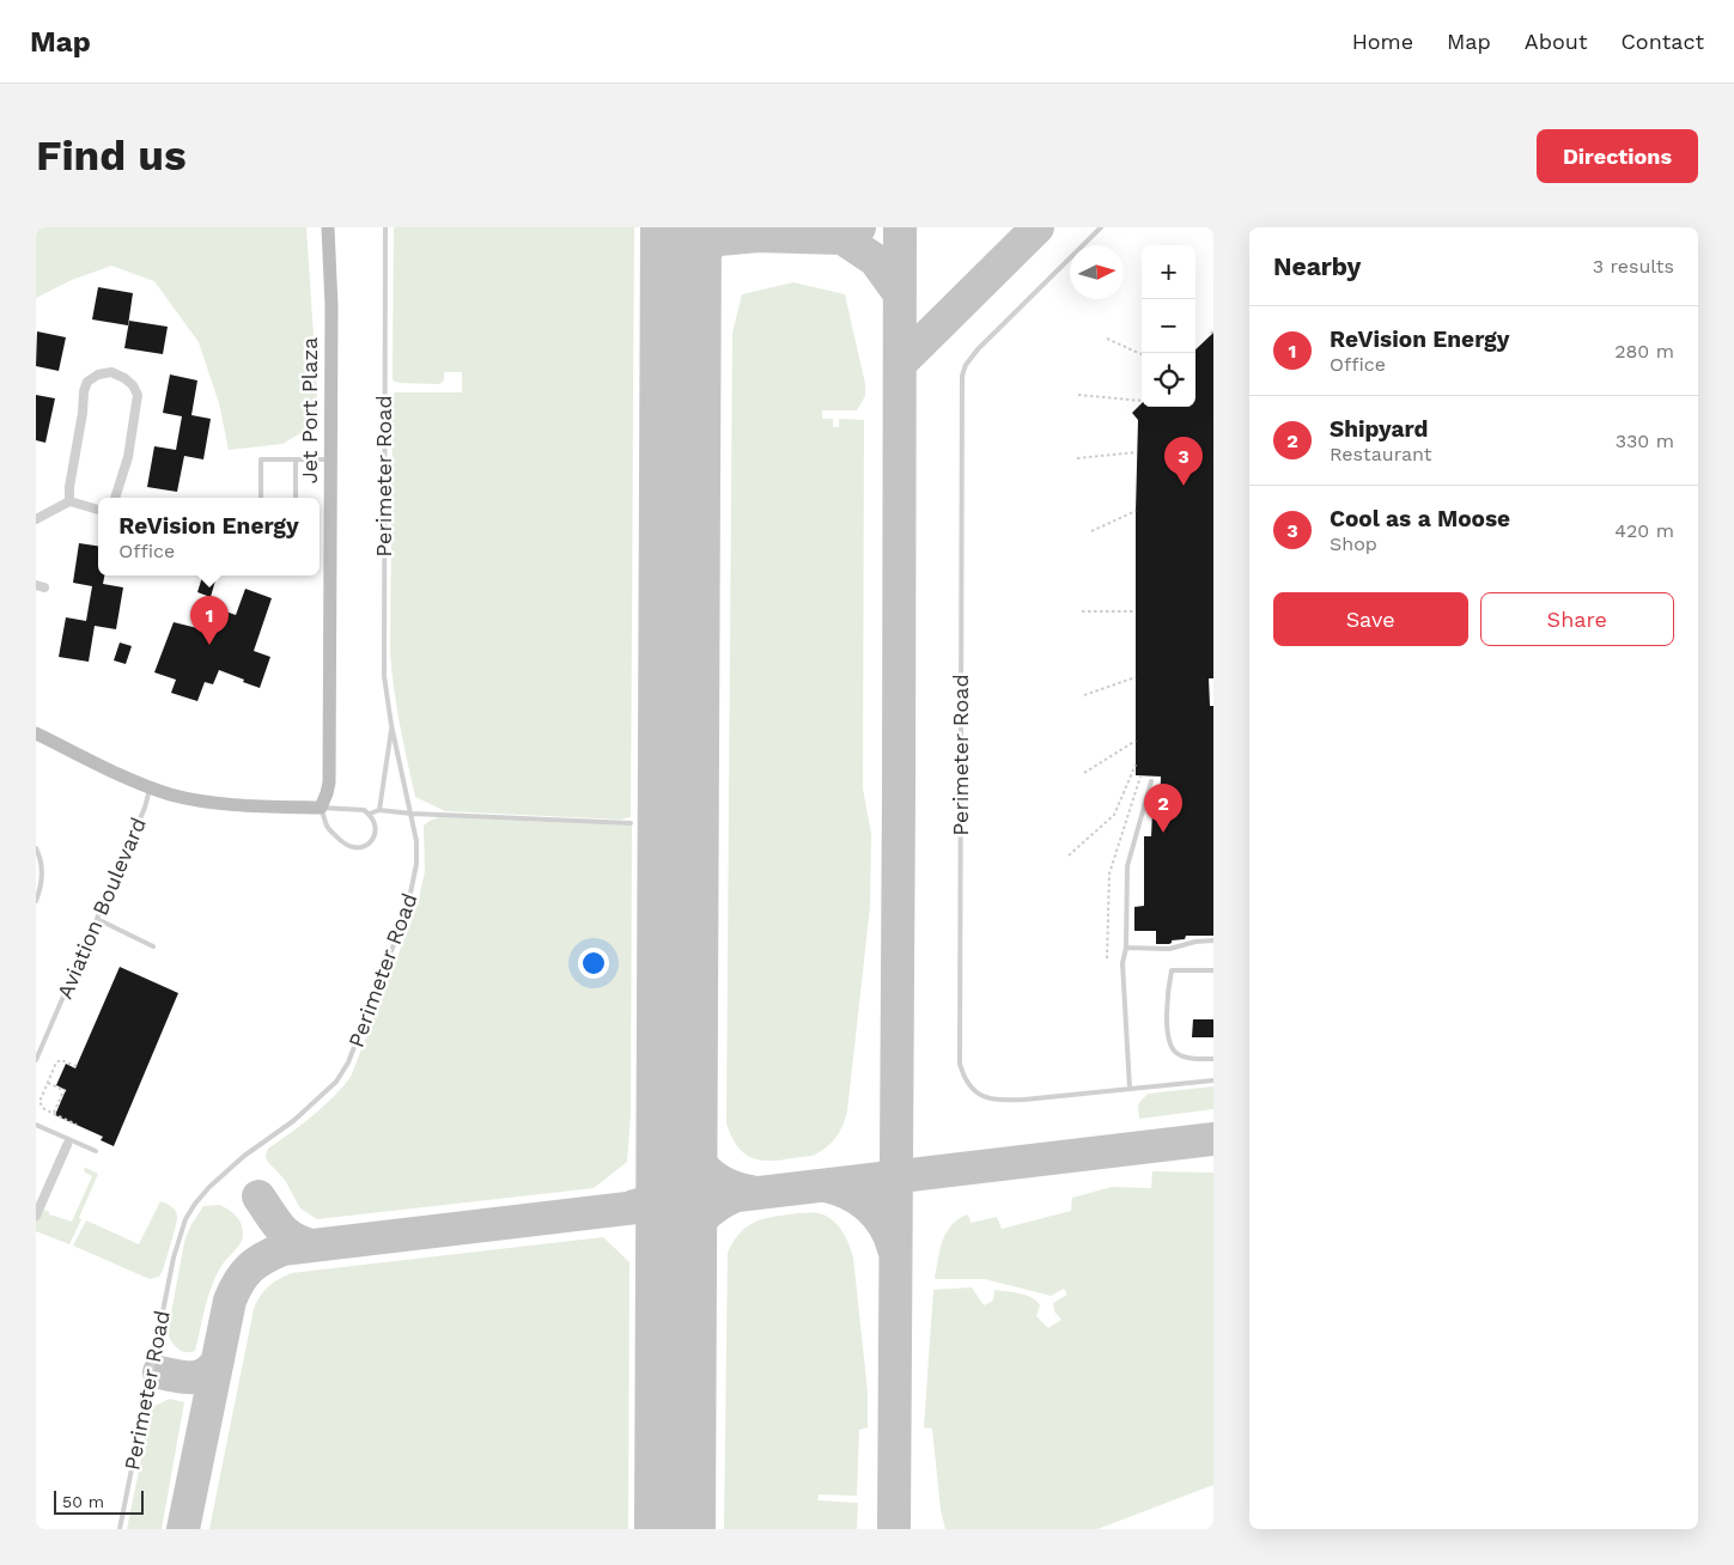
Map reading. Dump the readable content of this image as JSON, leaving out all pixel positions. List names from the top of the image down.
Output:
{
  "streets": {
    "street": ["Jet Port Plaza"],
    "lane": ["Perimeter Road", "Aviation Boulevard"]
  },
  "scale_bar": "50 m",
  "north": "right",
  "page": {
    "header": "Map",
    "nav": [
      "Home",
      "Map",
      "About",
      "Contact"
    ],
    "buttons": [
      "Directions",
      ["Save", "Share"]
    ],
    "title": "Find us",
    "heading": ["Nearby", "3 results"],
    "map_buttons": ["+", "−"],
    "list": [
      {
        "mark": "1",
        "name": "ReVision Energy",
        "note": "Office",
        "value": "280 m"
      },
      {
        "mark": "2",
        "name": "Shipyard",
        "note": "Restaurant",
        "value": "330 m"
      },
      {
        "mark": "3",
        "name": "Cool as a Moose",
        "note": "Shop",
        "value": "420 m"
      }
    ],
    "pins": ["3", "1", "2"],
    "popup": ["ReVision Energy", "Office"],
    "scale": "50 m"
  }
}
